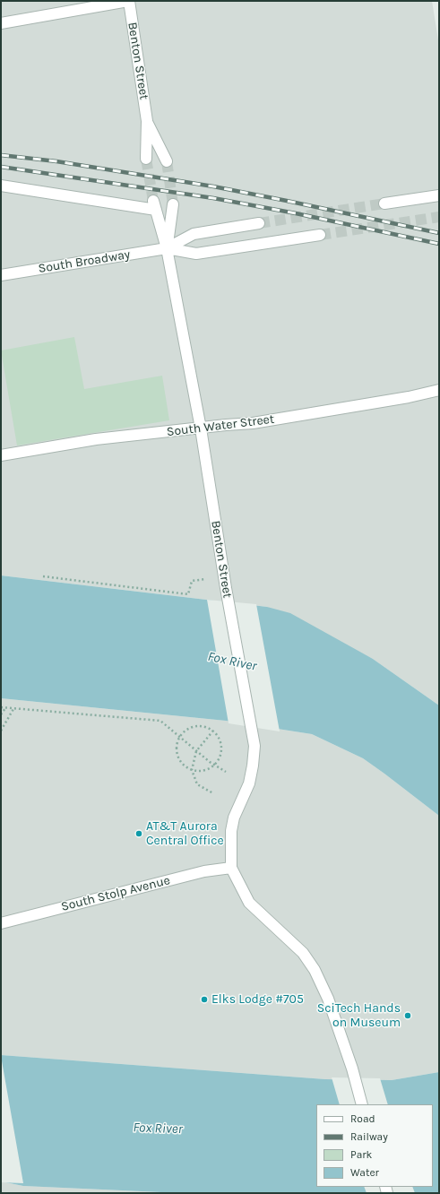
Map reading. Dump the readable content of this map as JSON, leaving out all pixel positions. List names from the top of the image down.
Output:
{
  "streets": {
    "street": [
      "Benton Street",
      "South Broadway",
      "South Water Street",
      "South Stolp Avenue"
    ]
  },
  "crossings": [
    ["Benton Street", "South Broadway"],
    ["Benton Street", "South Water Street"],
    ["Benton Street", "South Stolp Avenue"]
  ],
  "water": ["Fox River"],
  "places": ["AT&T Aurora Central Office", "Elks Lodge #705", "SciTech Hands on Museum"],
  "legend": [
    "Road",
    "Railway",
    "Park",
    "Water"
  ]
}
